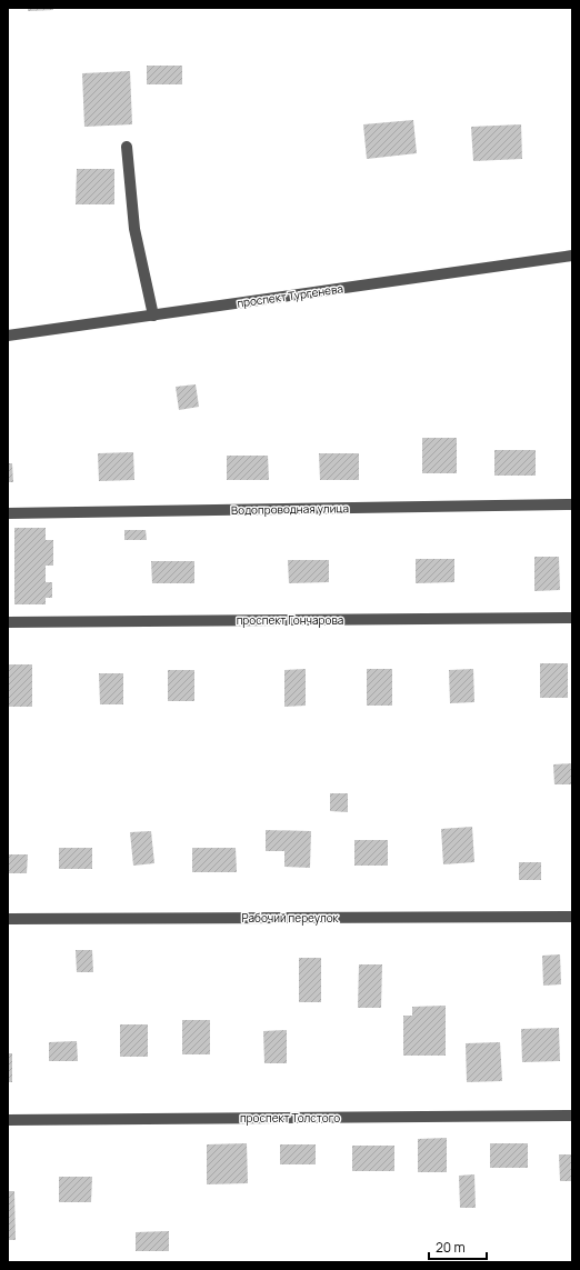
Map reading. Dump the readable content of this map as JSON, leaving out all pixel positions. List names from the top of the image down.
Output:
{
  "streets": {
    "street": [
      "проспект Тургенева",
      "Водопроводная улица",
      "проспект Гончарова",
      "Рабочий переулок",
      "проспект Толстого"
    ]
  },
  "scale_bar": "20 m"
}
